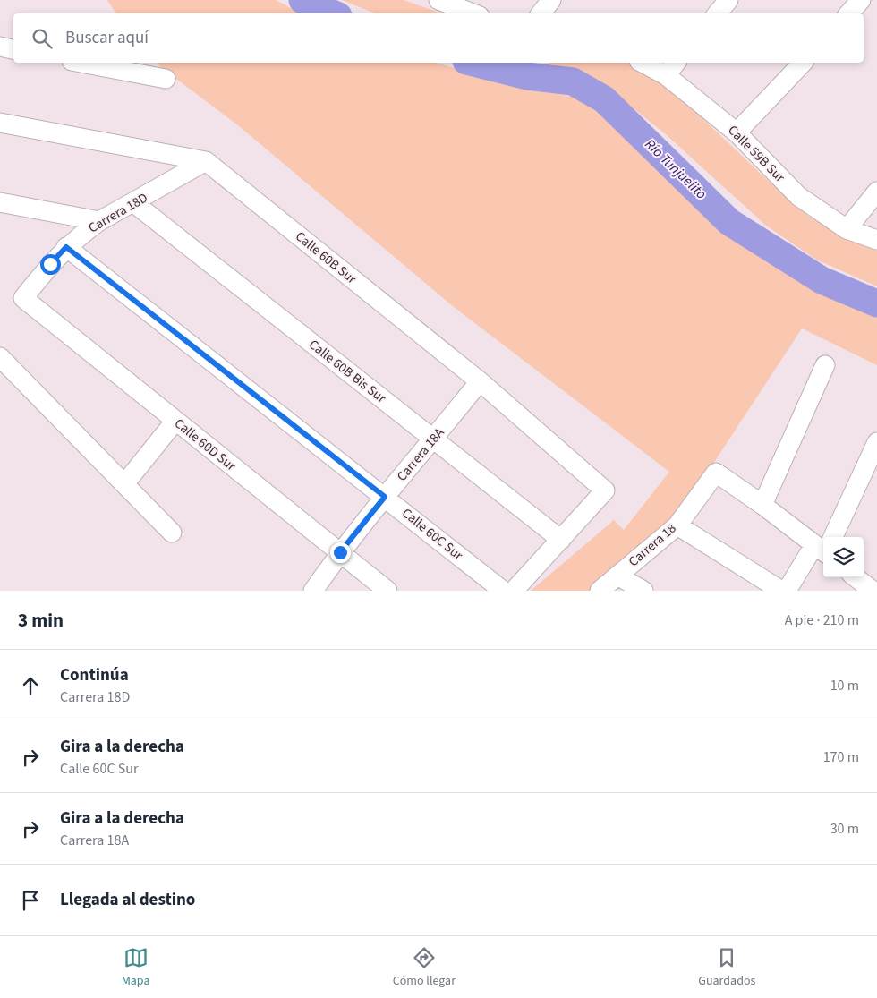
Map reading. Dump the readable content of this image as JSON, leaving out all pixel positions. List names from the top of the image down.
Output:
{
  "streets": {
    "street": [
      "Calle 59B Sur",
      "Carrera 18D",
      "Calle 60B Sur",
      "Calle 60B Bis Sur",
      "Calle 60D Sur",
      "Carrera 18A",
      "Calle 60C Sur",
      "Carrera 18"
    ]
  },
  "crossings": [
    ["Carrera 18D", "Calle 60B Sur"],
    ["Carrera 18D", "Calle 60B Bis Sur"],
    ["Carrera 18D", "Calle 60D Sur"],
    ["Carrera 18D", "Calle 60C Sur"],
    ["Calle 60B Sur", "Calle 60B Bis Sur"],
    ["Calle 60B Sur", "Carrera 18A"],
    ["Calle 60B Bis Sur", "Carrera 18A"],
    ["Calle 60D Sur", "Carrera 18A"],
    ["Carrera 18A", "Calle 60C Sur"]
  ],
  "water": ["Río Tunjuelito"],
  "page": {
    "search": "Buscar aquí",
    "heading": ["3 min", "A pie · 210 m"],
    "list": [
      ["Continúa", "Carrera 18D", "10 m"],
      ["Gira a la derecha", "Calle 60C Sur", "170 m"],
      ["Gira a la derecha", "Carrera 18A", "30 m"],
      "Llegada al destino"
    ],
    "nav": ["Mapa", "Cómo llegar", "Guardados"]
  }
}
